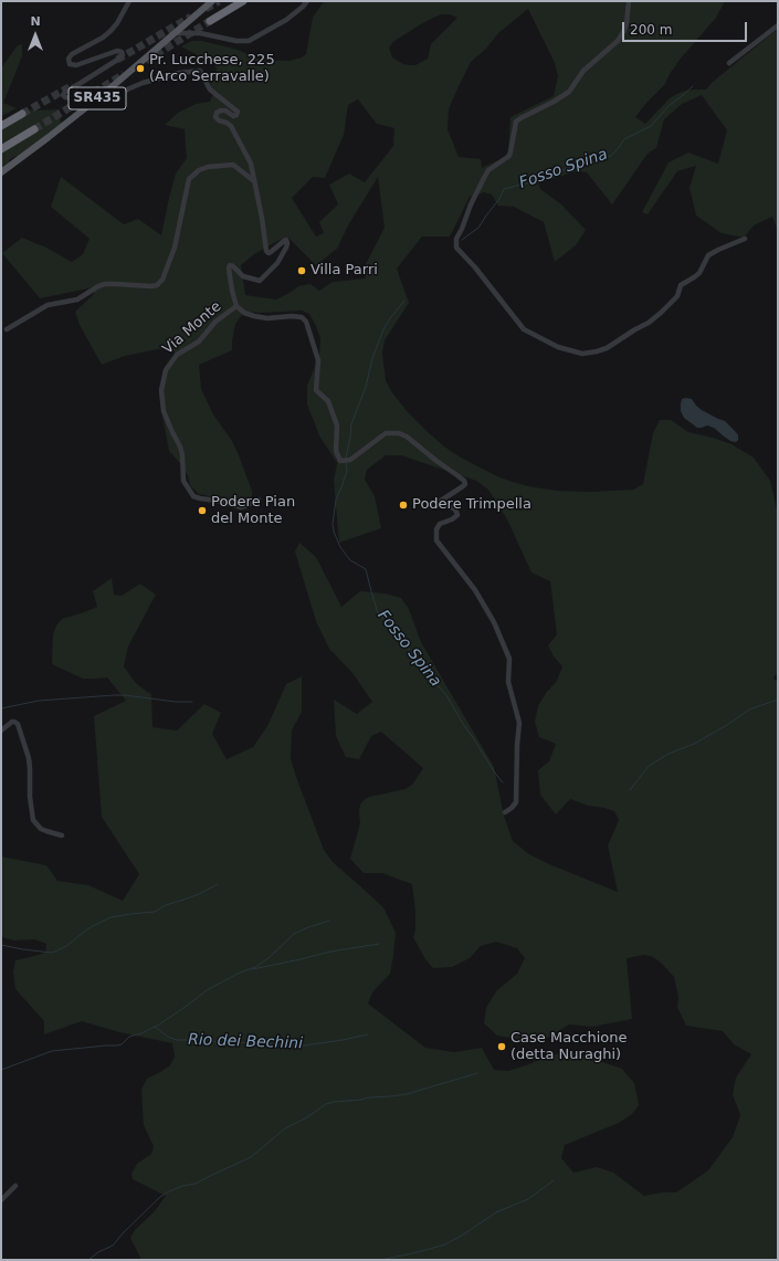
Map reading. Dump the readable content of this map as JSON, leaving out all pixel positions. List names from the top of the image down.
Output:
{
  "streets": {
    "main road": ["SR435"],
    "street": ["Via Monte"]
  },
  "crossings": [
    ["SR435", "Via Monte"]
  ],
  "water": ["Fosso Spina", "Rio dei Bechini"],
  "places": [
    "Pr. Lucchese, 225 (Arco Serravalle)",
    "Villa Parri",
    "Podere Trimpella",
    "Podere Pian del Monte",
    "Case Macchione (detta Nuraghi)"
  ],
  "scale_bar": "200 m",
  "north": "top"
}
